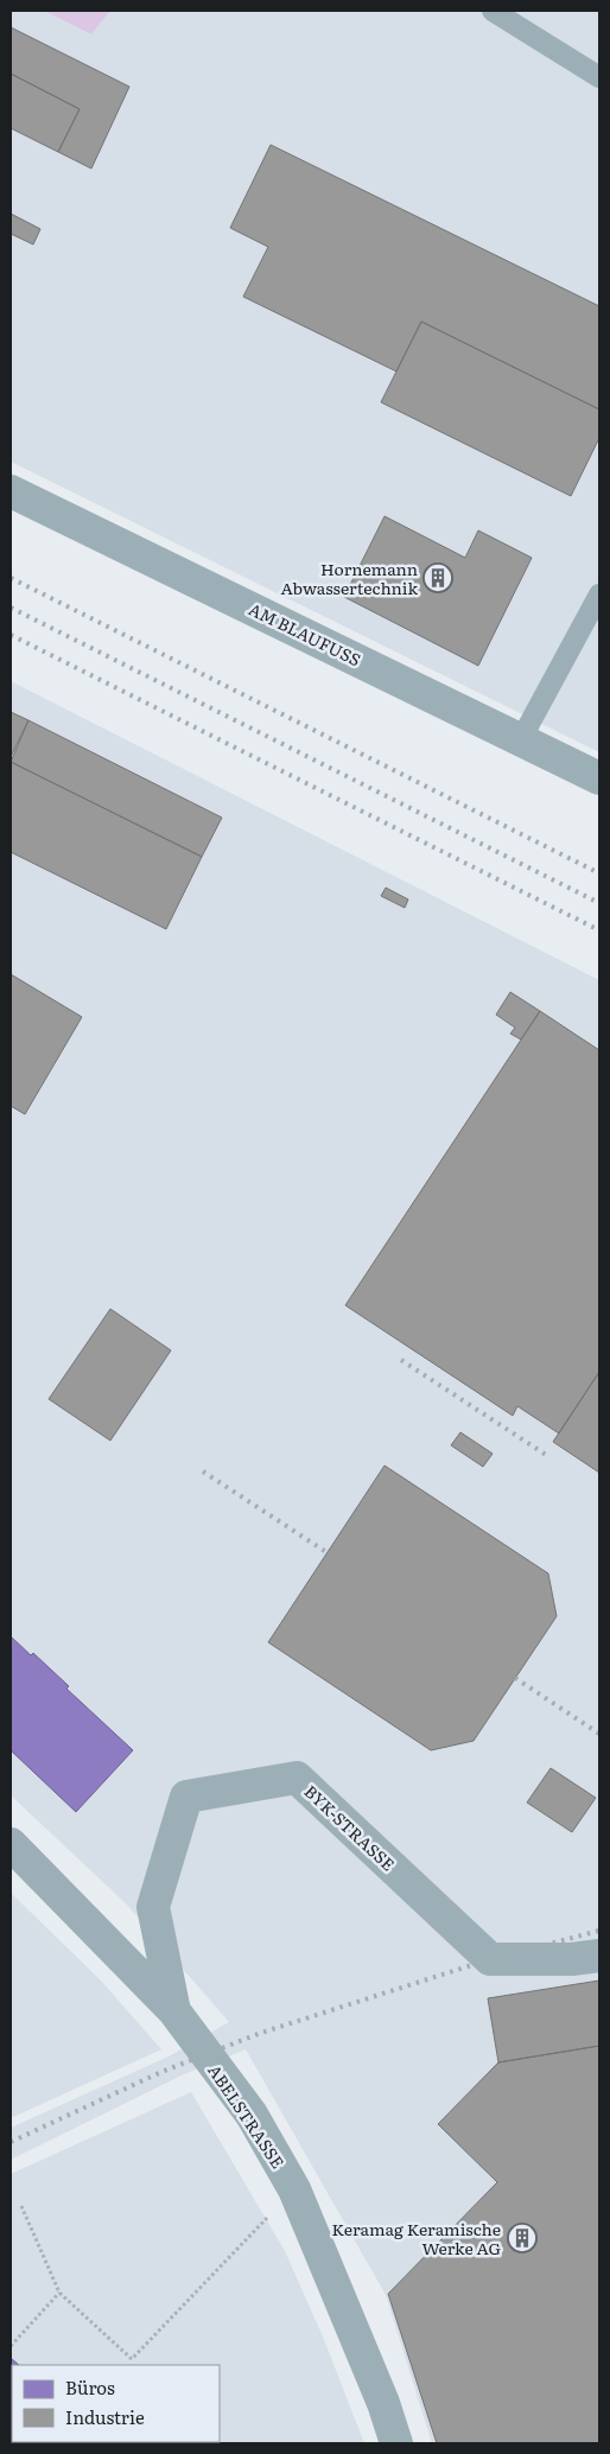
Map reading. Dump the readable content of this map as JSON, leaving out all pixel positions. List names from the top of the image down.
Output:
{
  "streets": {
    "street": ["AM BLAUFUSS", "BYK-STRASSE", "ABELSTRASSE"]
  },
  "crossings": [
    ["BYK-STRASSE", "ABELSTRASSE"]
  ],
  "places": {
    "building": ["Hornemann Abwassertechnik", "Keramag Keramische Werke AG"]
  },
  "legend": ["Büros", "Industrie"]
}
